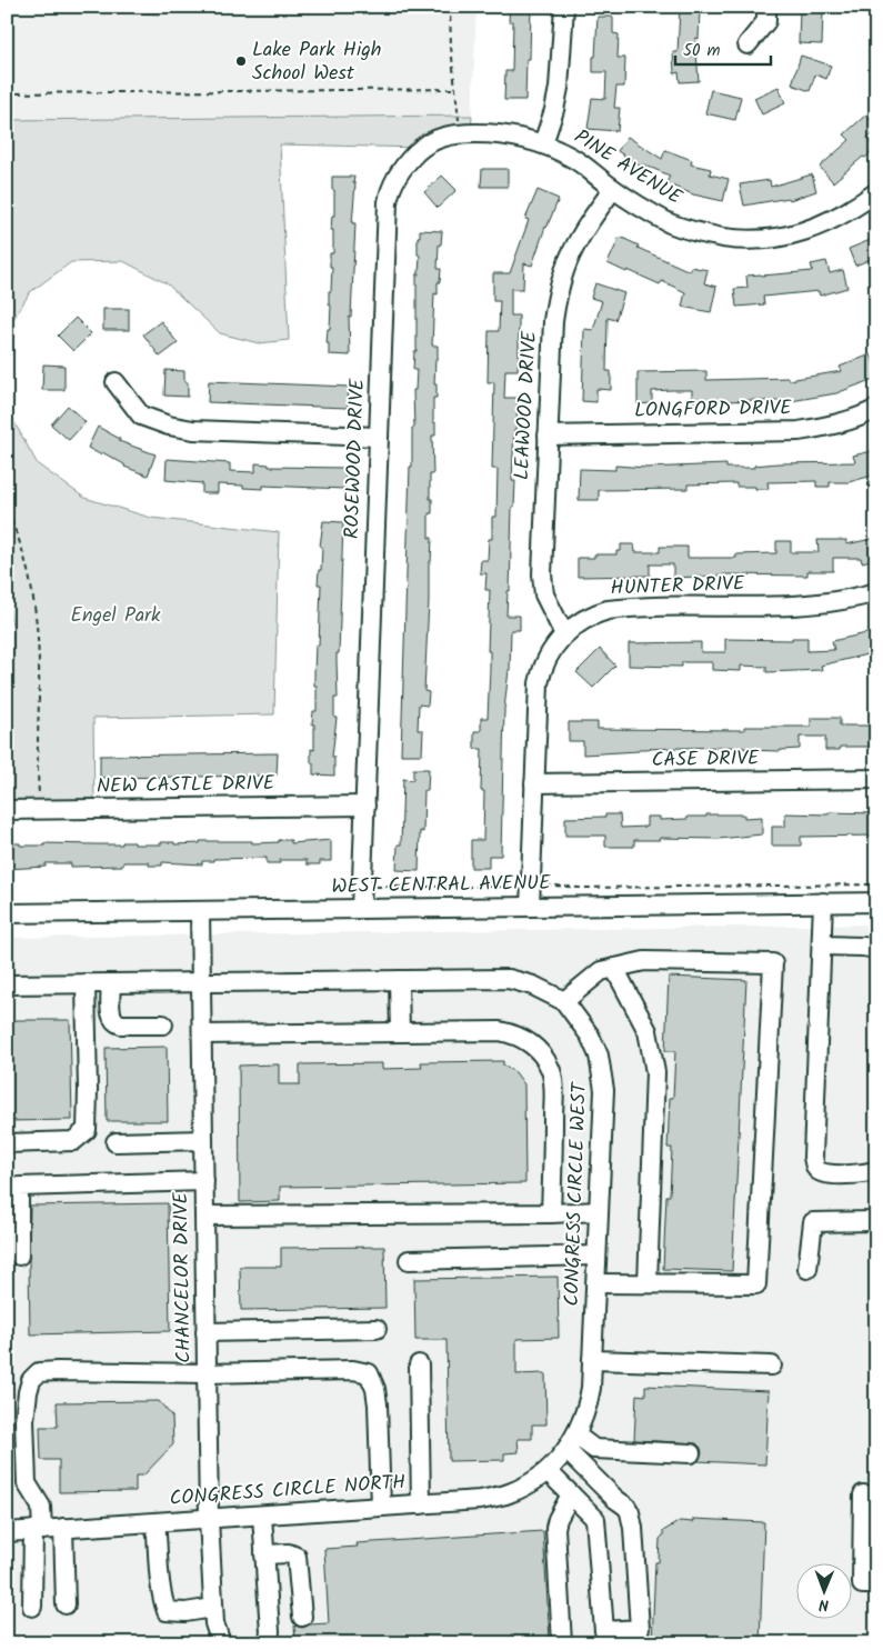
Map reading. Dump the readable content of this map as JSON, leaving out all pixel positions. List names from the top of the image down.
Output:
{
  "streets": {
    "street": [
      "PINE AVENUE",
      "LEAWOOD DRIVE",
      "LONGFORD DRIVE",
      "ROSEWOOD DRIVE",
      "HUNTER DRIVE",
      "CASE DRIVE",
      "NEW CASTLE DRIVE",
      "WEST CENTRAL AVENUE",
      "CONGRESS CIRCLE WEST",
      "CHANCELOR DRIVE",
      "CONGRESS CIRCLE NORTH"
    ]
  },
  "crossings": [
    ["PINE AVENUE", "LEAWOOD DRIVE"],
    ["PINE AVENUE", "ROSEWOOD DRIVE"],
    ["LEAWOOD DRIVE", "LONGFORD DRIVE"],
    ["LEAWOOD DRIVE", "HUNTER DRIVE"],
    ["ROSEWOOD DRIVE", "NEW CASTLE DRIVE"],
    ["ROSEWOOD DRIVE", "WEST CENTRAL AVENUE"],
    ["HUNTER DRIVE", "CASE DRIVE"],
    ["HUNTER DRIVE", "WEST CENTRAL AVENUE"],
    ["WEST CENTRAL AVENUE", "CHANCELOR DRIVE"],
    ["CONGRESS CIRCLE WEST", "CHANCELOR DRIVE"],
    ["CONGRESS CIRCLE WEST", "CONGRESS CIRCLE NORTH"],
    ["CHANCELOR DRIVE", "CONGRESS CIRCLE NORTH"]
  ],
  "parks": ["Engel Park"],
  "places": ["Lake Park High School West"],
  "scale_bar": "50 m",
  "north": "bottom"
}
